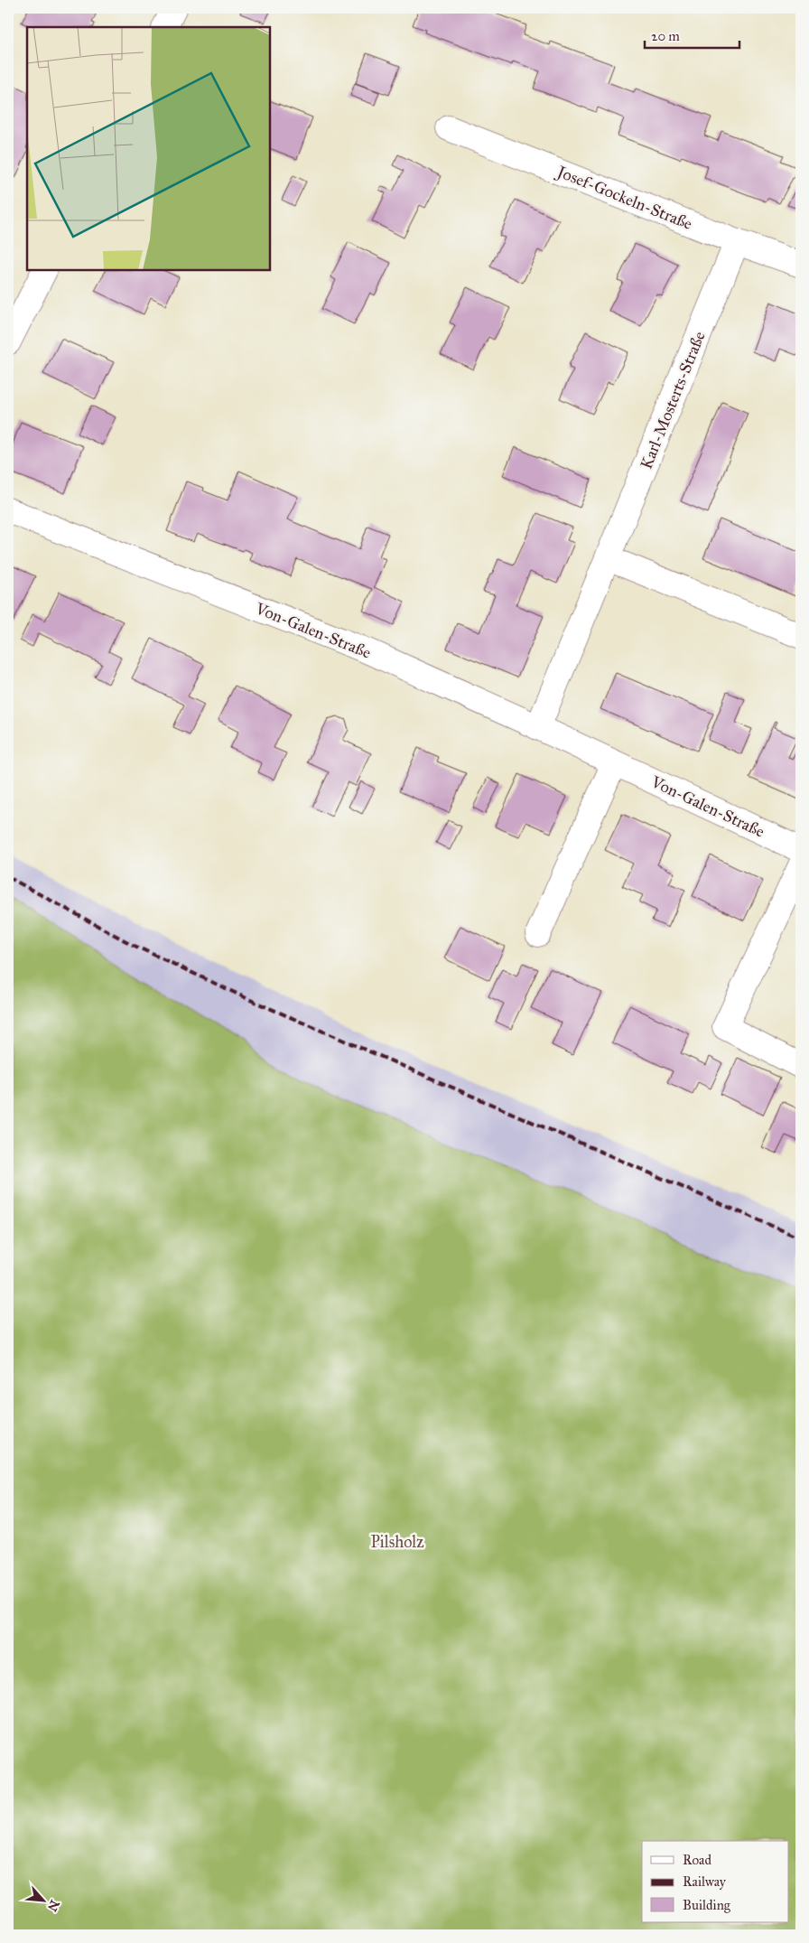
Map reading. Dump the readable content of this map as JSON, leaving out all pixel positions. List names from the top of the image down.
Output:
{
  "streets": {
    "street": ["Josef-Gockeln-Straße", "Karl-Mosterts-Straße", "Von-Galen-Straße"]
  },
  "crossings": [
    ["Josef-Gockeln-Straße", "Karl-Mosterts-Straße"],
    ["Karl-Mosterts-Straße", "Von-Galen-Straße"]
  ],
  "parks": ["Pilsholz"],
  "legend": ["Road", "Railway", "Building"],
  "scale_bar": "20 m",
  "north": "bottom right"
}
